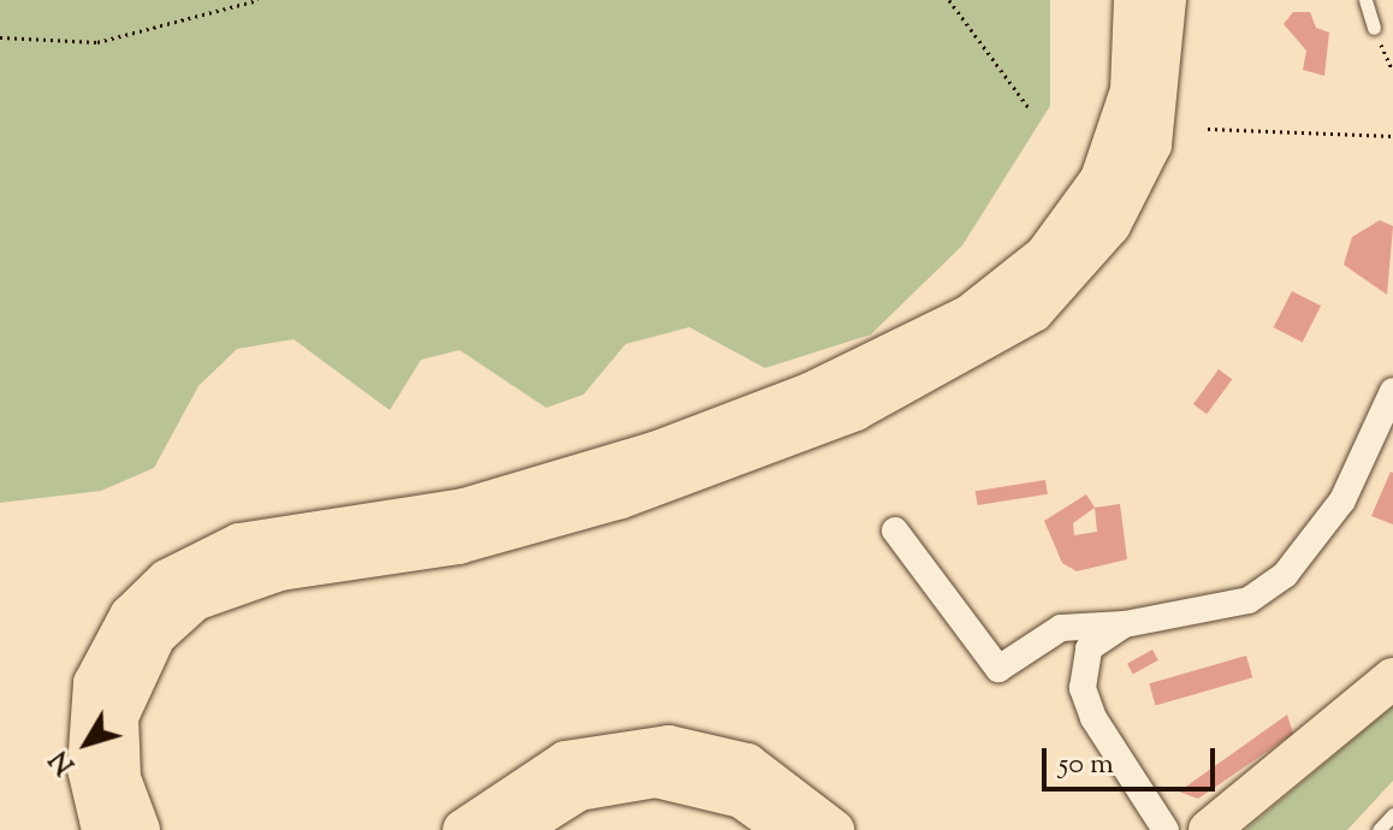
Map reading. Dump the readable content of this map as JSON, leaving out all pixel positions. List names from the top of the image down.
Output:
{
  "scale_bar": "50 m",
  "north": "bottom left"
}
